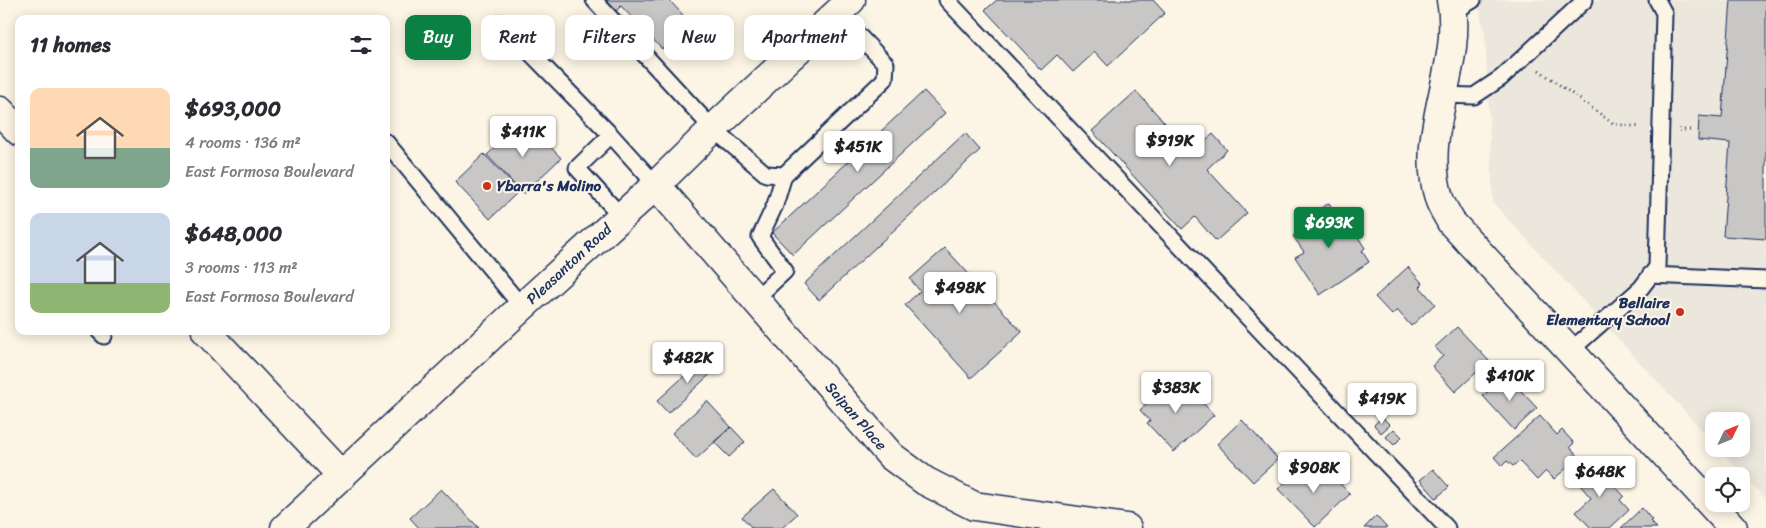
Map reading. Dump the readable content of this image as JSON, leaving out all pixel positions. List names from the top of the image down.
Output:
{
  "streets": {
    "street": ["Pleasanton Road", "Saipan Place"]
  },
  "crossings": [
    ["Pleasanton Road", "Saipan Place"]
  ],
  "places": ["Ybarra's Molino", "Bellaire Elementary School"],
  "north": "top right",
  "page": {
    "chip": [
      "Buy",
      "Rent",
      "Filters",
      "New",
      "Apartment"
    ],
    "heading": "11 homes",
    "list": [
      {
        "name": "$693,000",
        "note": "4 rooms · 136 m² · East Formosa Boulevard"
      },
      {
        "name": "$648,000",
        "note": "3 rooms · 113 m² · East Formosa Boulevard"
      }
    ],
    "price": [
      "$411K",
      "$919K",
      "$451K",
      "$693K",
      "$498K",
      "$482K",
      "$410K",
      "$383K",
      "$419K",
      "$908K",
      "$648K"
    ]
  }
}
